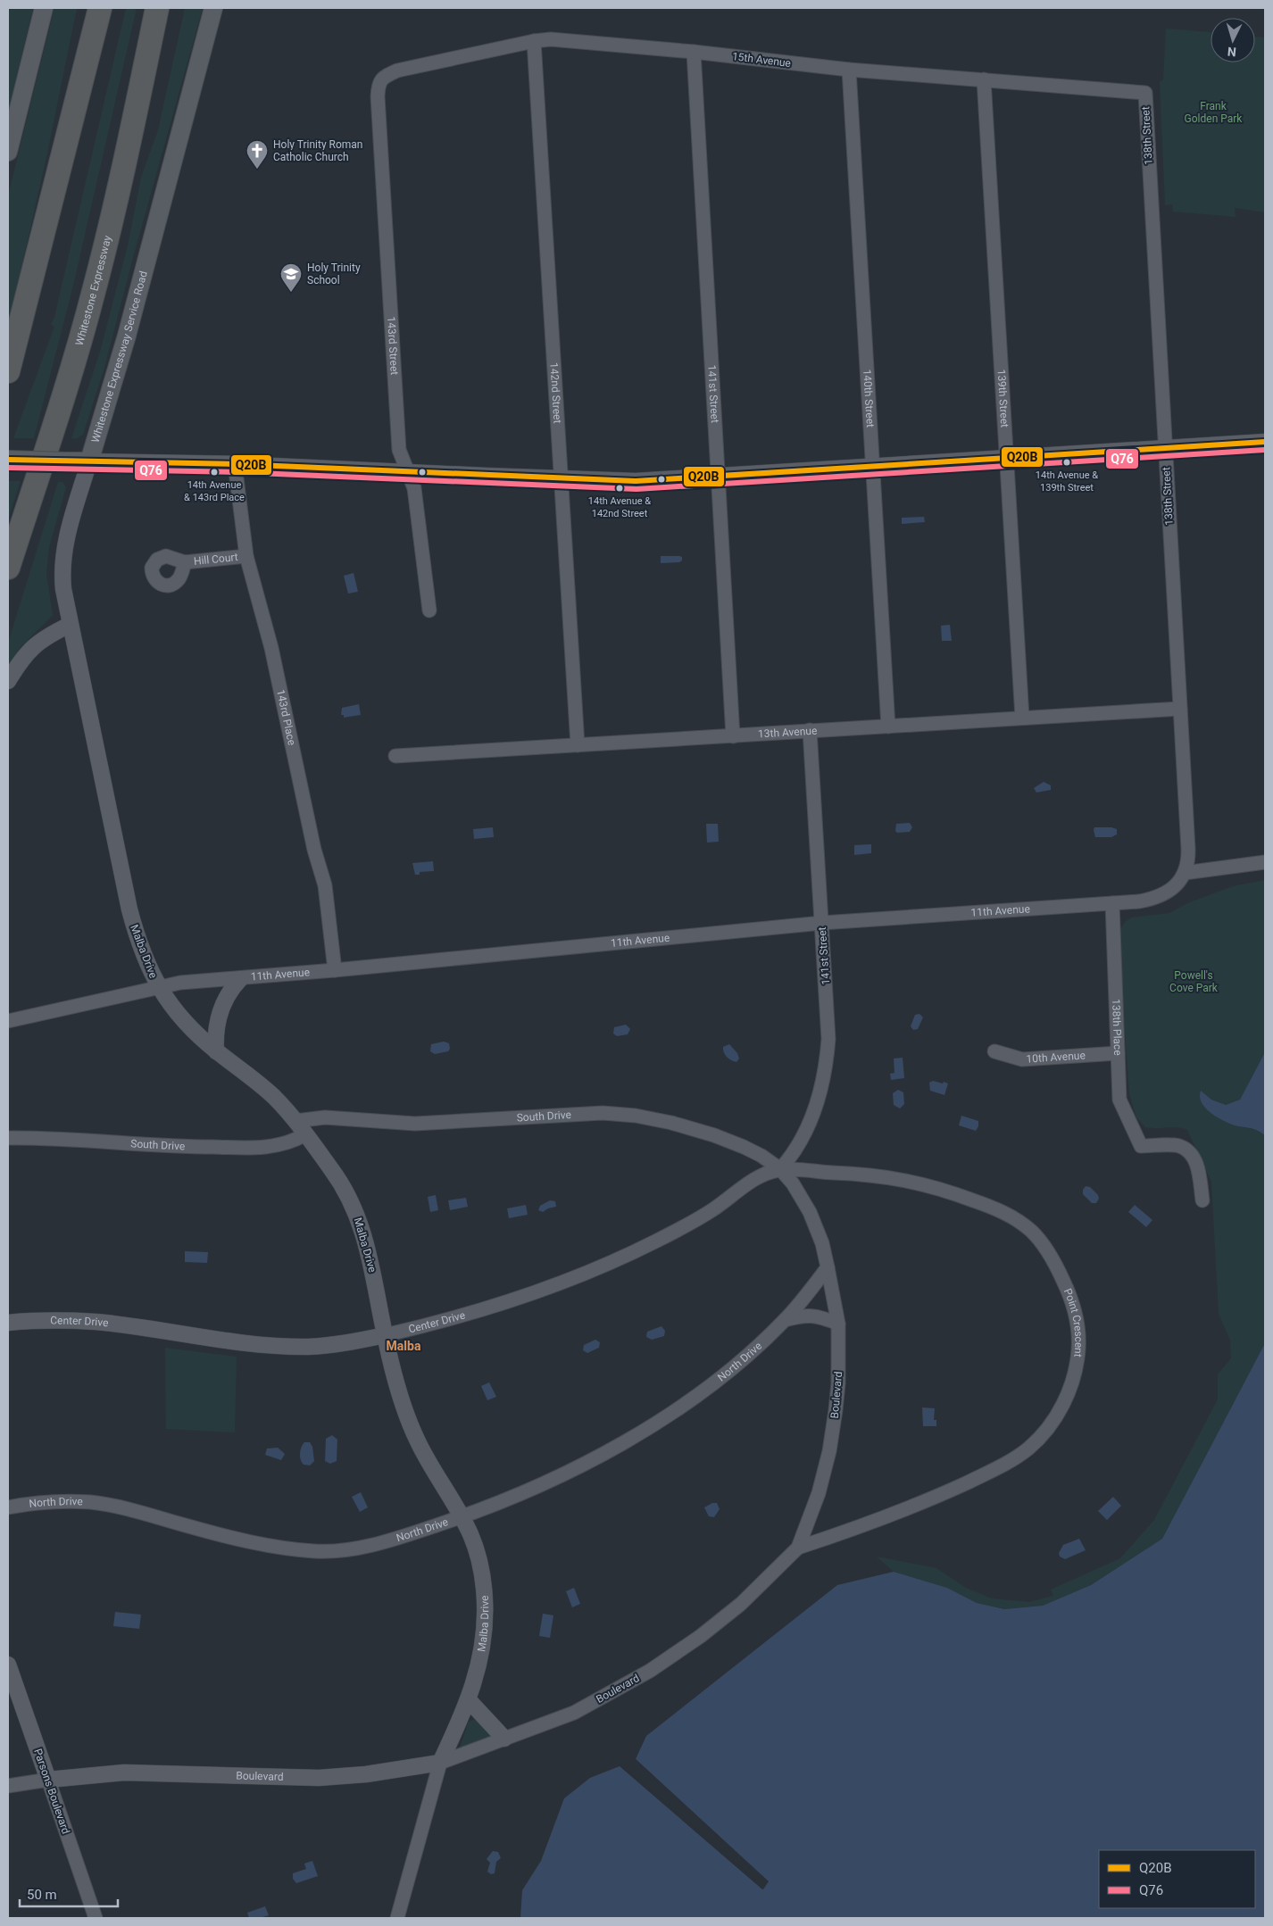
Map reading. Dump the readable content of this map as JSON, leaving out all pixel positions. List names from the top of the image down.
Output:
{
  "streets": {
    "highway": ["Whitestone Expressway"],
    "main road": ["Whitestone Expressway Service Road"],
    "street": [
      "15th Avenue",
      "138th Street",
      "143rd Street",
      "142nd Street",
      "141st Street",
      "140th Street",
      "139th Street",
      "Hill Court",
      "143rd Place",
      "13th Avenue",
      "11th Avenue",
      "Malba Drive",
      "138th Place",
      "10th Avenue",
      "South Drive",
      "Center Drive",
      "Point Crescent",
      "North Drive",
      "Boulevard",
      "Parsons Boulevard"
    ]
  },
  "crossings": [
    ["15th Avenue", "138th Street"],
    ["15th Avenue", "143rd Street"],
    ["15th Avenue", "142nd Street"],
    ["15th Avenue", "141st Street"],
    ["15th Avenue", "140th Street"],
    ["15th Avenue", "139th Street"],
    ["138th Street", "13th Avenue"],
    ["138th Street", "11th Avenue"],
    ["Whitestone Expressway Service Road", "Malba Drive"],
    ["142nd Street", "13th Avenue"],
    ["141st Street", "13th Avenue"],
    ["141st Street", "11th Avenue"],
    ["141st Street", "South Drive"],
    ["141st Street", "Center Drive"],
    ["141st Street", "Point Crescent"],
    ["141st Street", "Boulevard"],
    ["140th Street", "13th Avenue"],
    ["139th Street", "13th Avenue"],
    ["Hill Court", "143rd Place"],
    ["143rd Place", "11th Avenue"],
    ["11th Avenue", "Malba Drive"],
    ["11th Avenue", "138th Place"],
    ["Malba Drive", "South Drive"],
    ["Malba Drive", "Center Drive"],
    ["Malba Drive", "North Drive"],
    ["Malba Drive", "Boulevard"],
    ["138th Place", "10th Avenue"],
    ["South Drive", "Center Drive"],
    ["South Drive", "Point Crescent"],
    ["South Drive", "Boulevard"],
    ["Center Drive", "Point Crescent"],
    ["Center Drive", "Boulevard"],
    ["Point Crescent", "Boulevard"],
    ["North Drive", "Boulevard"],
    ["Boulevard", "Parsons Boulevard"]
  ],
  "districts": ["Malba"],
  "parks": ["Frank Golden Park", "Powell's Cove Park"],
  "places": {
    "church": ["Holy Trinity Roman Catholic Church"],
    "school or university": ["Holy Trinity School"],
    "other": ["14th Avenue & 139th Street", "14th Avenue & 143rd Place", "14th Avenue & 142nd Street"]
  },
  "lines": ["transit line Q20B", "transit line Q76"],
  "legend": ["Q20B", "Q76"],
  "scale_bar": "50 m",
  "north": "bottom"
}
